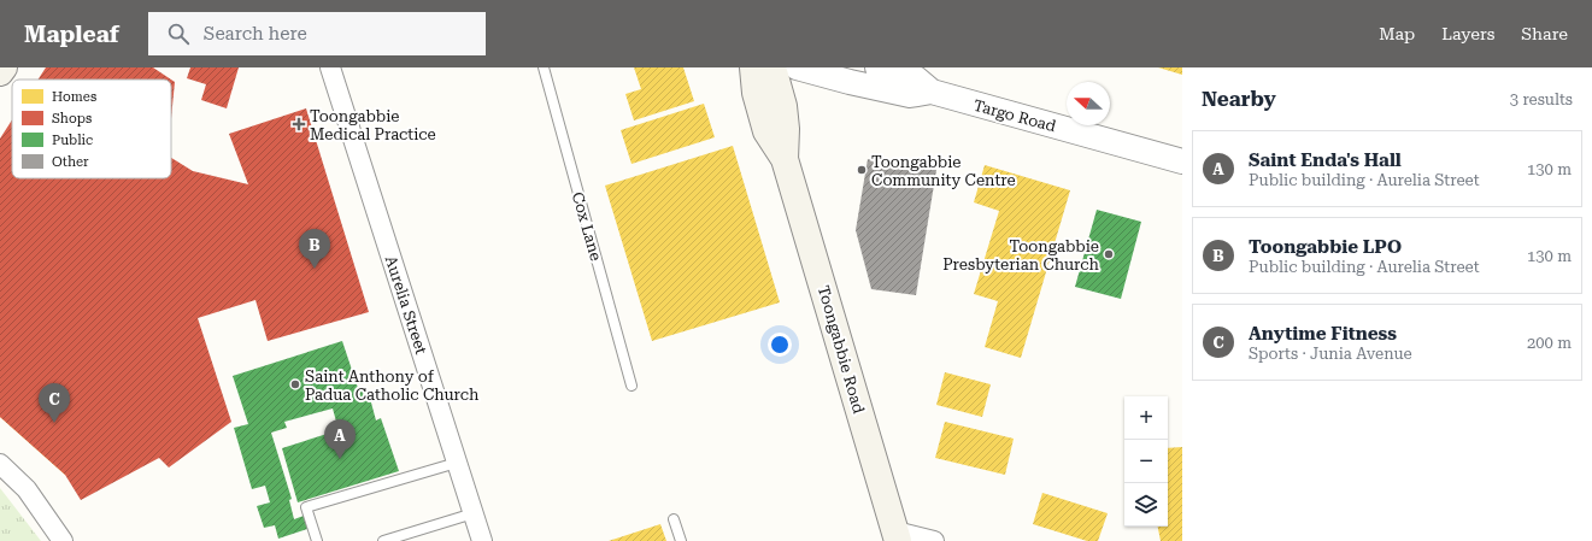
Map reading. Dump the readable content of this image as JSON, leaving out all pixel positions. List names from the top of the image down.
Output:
{
  "streets": {
    "main road": ["Toongabbie Road"],
    "street": ["Targo Road", "Aurelia Street"],
    "lane": ["Cox Lane"]
  },
  "places": {
    "health": ["Toongabbie Medical Practice"],
    "other": ["Toongabbie Community Centre", "Toongabbie Presbyterian Church", "Saint Anthony of Padua Catholic Church"]
  },
  "legend": [
    "Homes",
    "Shops",
    "Public",
    "Other"
  ],
  "north": "left",
  "page": {
    "header": "Mapleaf",
    "search": "Search here",
    "nav": ["Map", "Layers", "Share"],
    "heading": ["Nearby", "3 results"],
    "list": [
      {
        "mark": "A",
        "name": "Saint Enda's Hall",
        "note": "Public building · Aurelia Street",
        "value": "130 m"
      },
      {
        "mark": "B",
        "name": "Toongabbie LPO",
        "note": "Public building · Aurelia Street",
        "value": "130 m"
      },
      {
        "mark": "C",
        "name": "Anytime Fitness",
        "note": "Sports · Junia Avenue",
        "value": "200 m"
      }
    ],
    "pins": ["B", "C", "A"],
    "map_buttons": ["+", "−"]
  }
}
